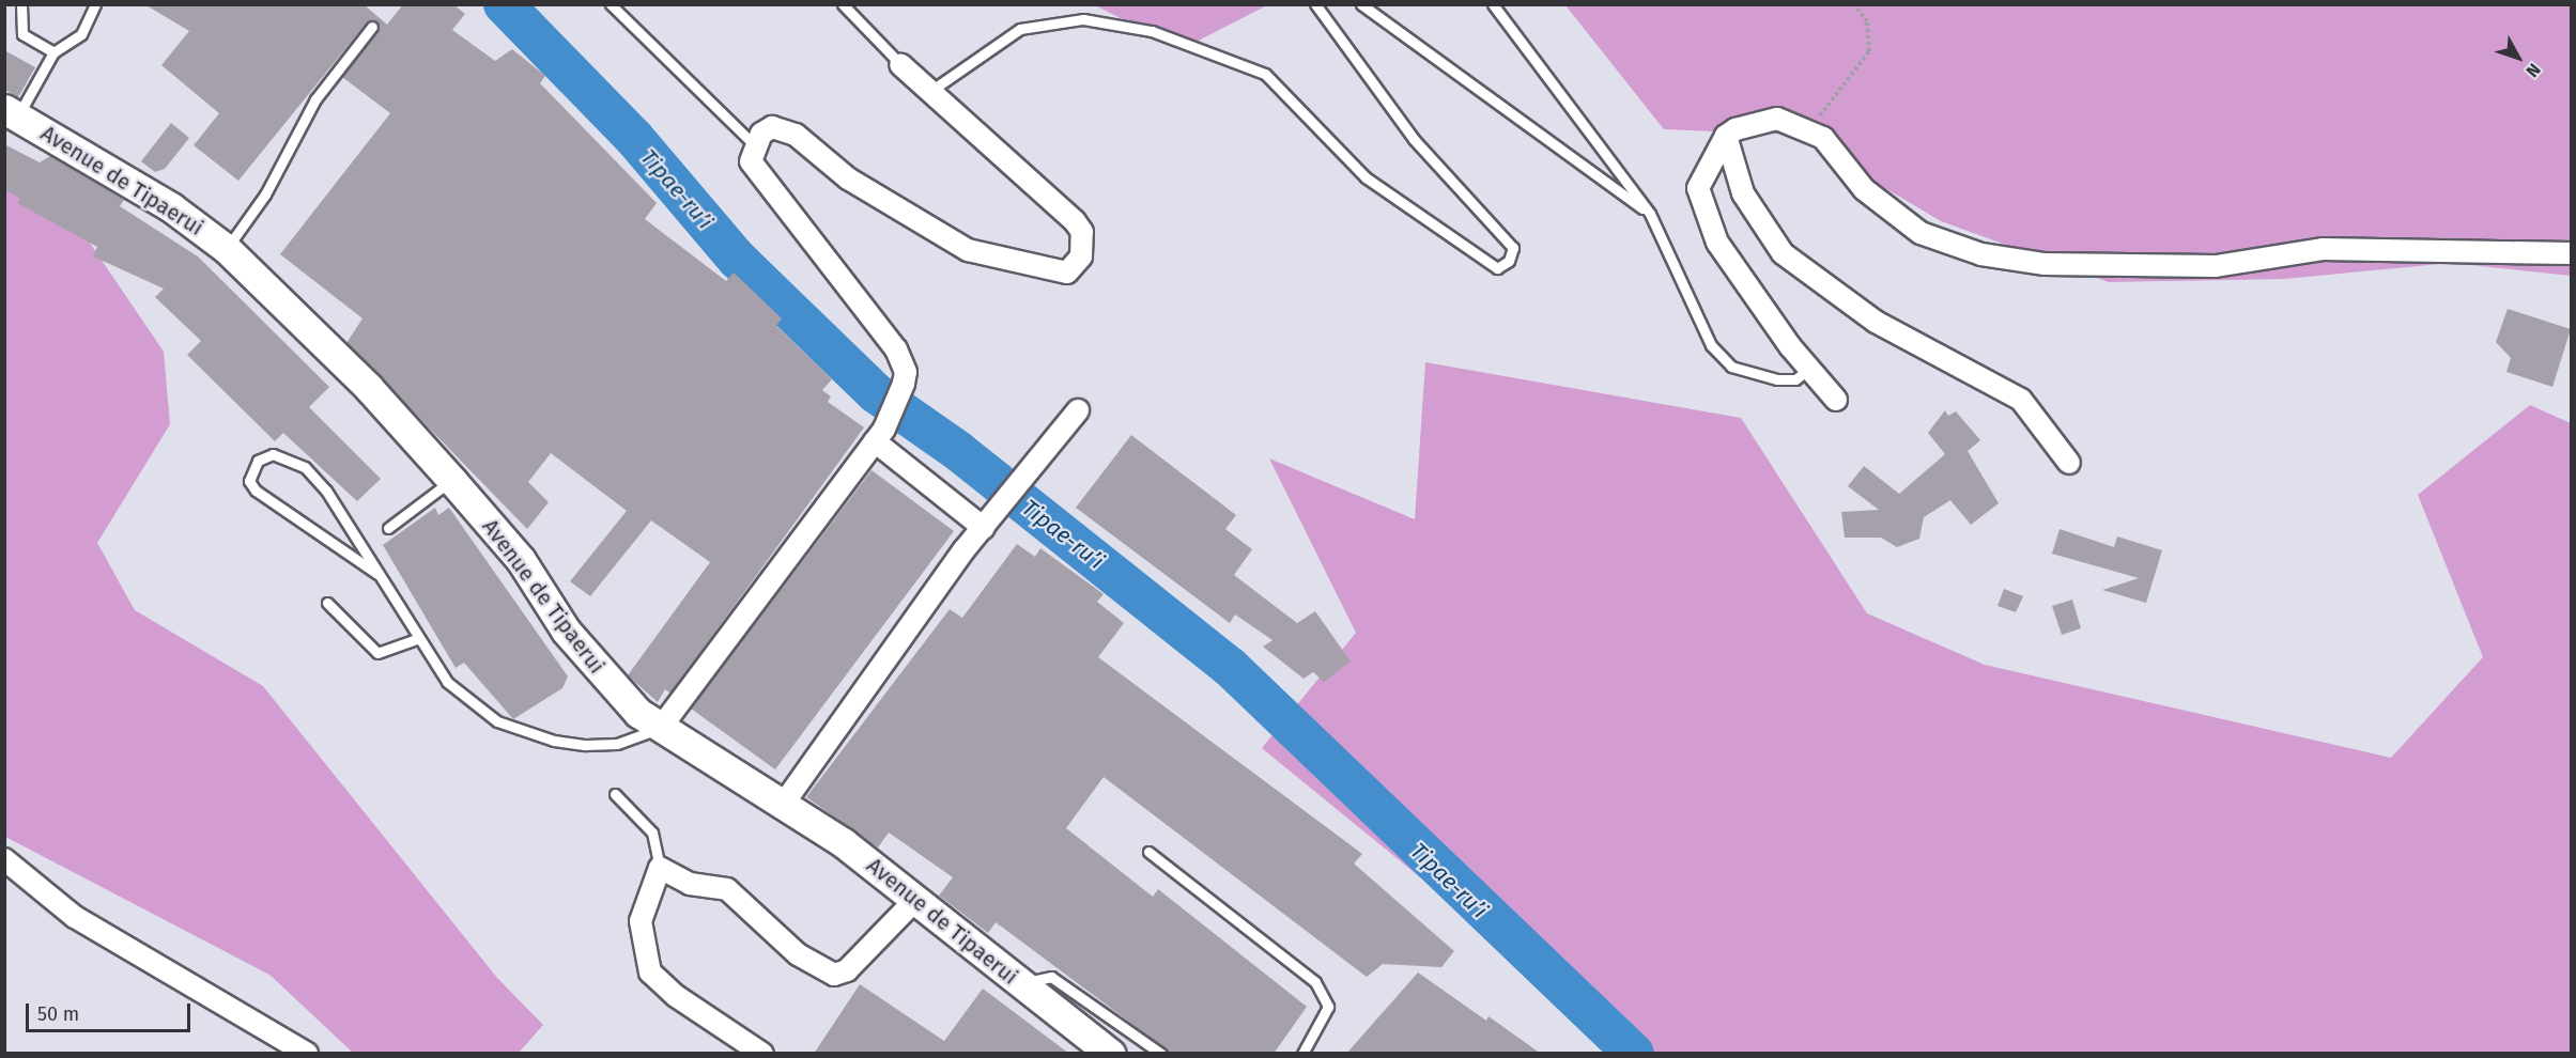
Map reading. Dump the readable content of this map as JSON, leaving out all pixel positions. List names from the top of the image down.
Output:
{
  "streets": {
    "main road": ["Avenue de Tipaerui"]
  },
  "water": ["Tipae-ru’i"],
  "scale_bar": "50 m",
  "north": "bottom right"
}
